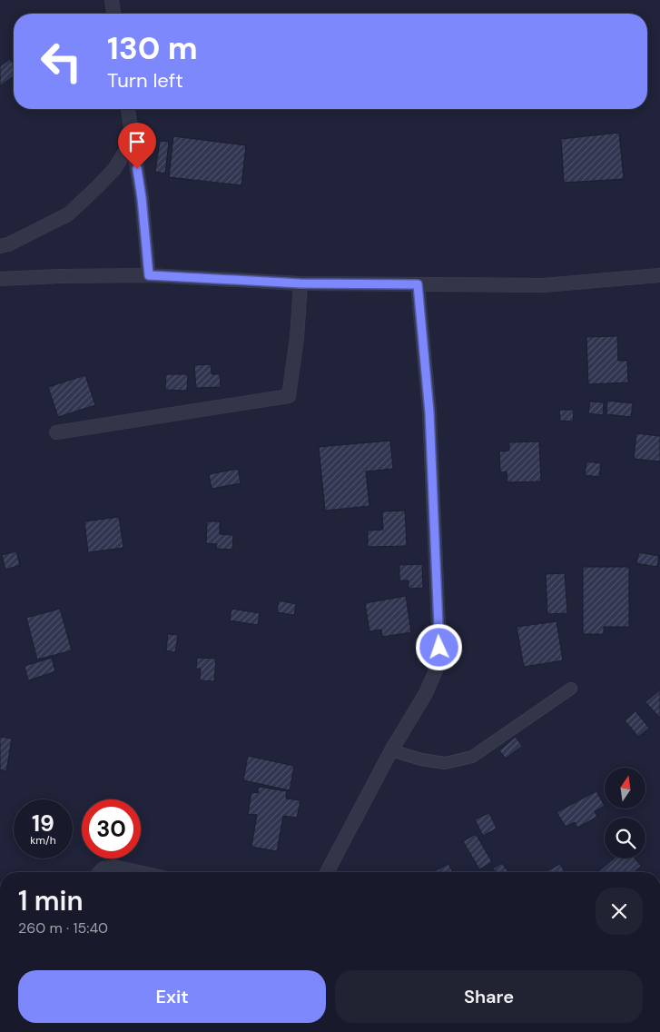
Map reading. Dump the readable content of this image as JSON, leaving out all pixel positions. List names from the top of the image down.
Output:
{
  "north": "top",
  "page": {
    "turn": ["130 m", "Turn left"],
    "speed": "19 km/h",
    "limit": "30",
    "heading": ["1 min", "260 m · 15:40"],
    "buttons": ["Exit", "Share"]
  }
}
